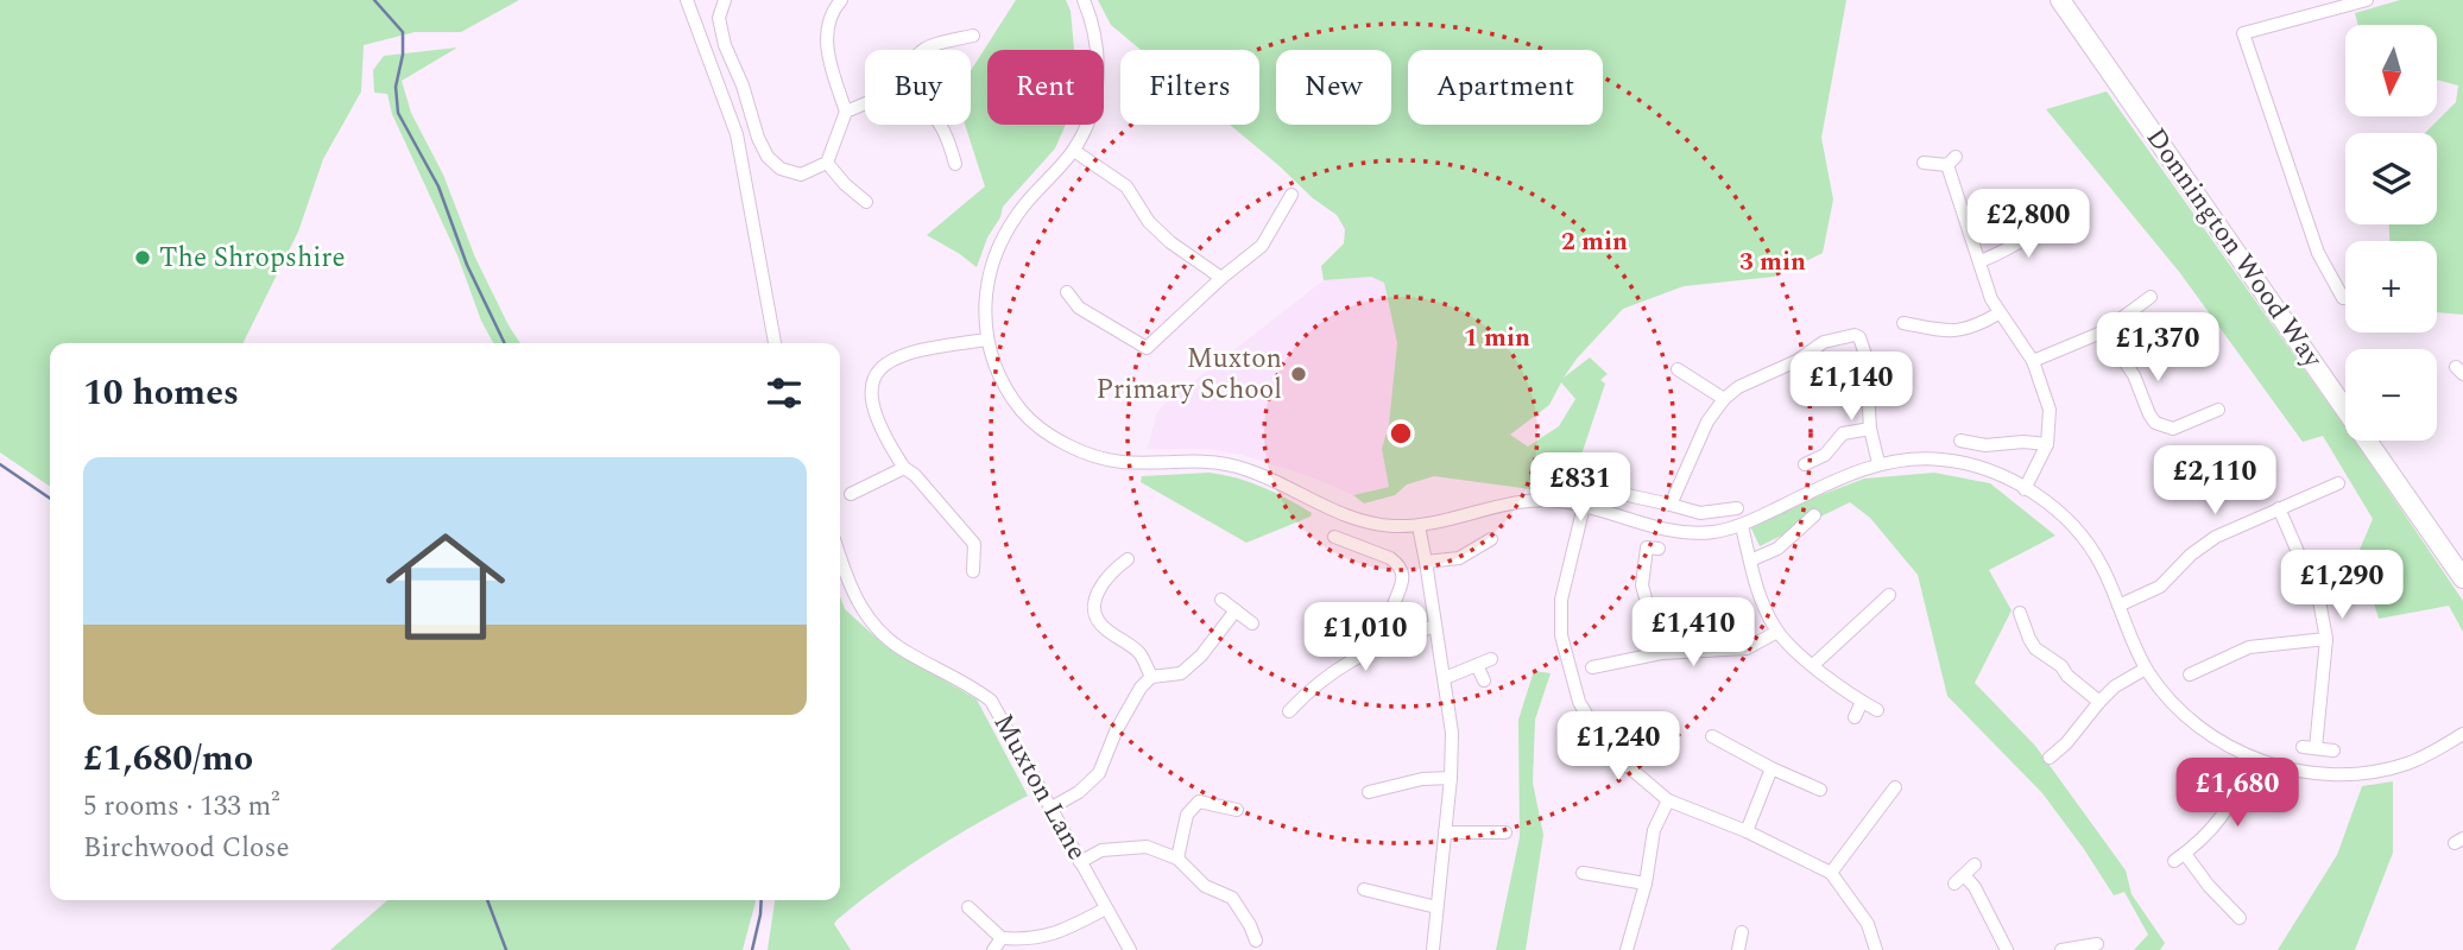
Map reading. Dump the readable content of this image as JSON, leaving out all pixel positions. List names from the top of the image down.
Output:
{
  "streets": {
    "main road": ["Donnington Wood Way"],
    "street": ["Muxton Lane"]
  },
  "places": ["The Shropshire", "Muxton Primary School"],
  "north": "bottom",
  "page": {
    "map_buttons": ["+", "−"],
    "chip": [
      "Buy",
      "Rent",
      "Filters",
      "New",
      "Apartment"
    ],
    "price": [
      "£2,800",
      "£1,370",
      "£1,140",
      "£2,110",
      "£831",
      "£1,290",
      "£1,410",
      "£1,010",
      "£1,240",
      "£1,680"
    ],
    "heading": "10 homes",
    "list": [
      {
        "name": "£1,680/mo",
        "note": "5 rooms · 133 m² · Birchwood Close"
      }
    ]
  },
  "rings": ["2 min", "3 min", "1 min"]
}
